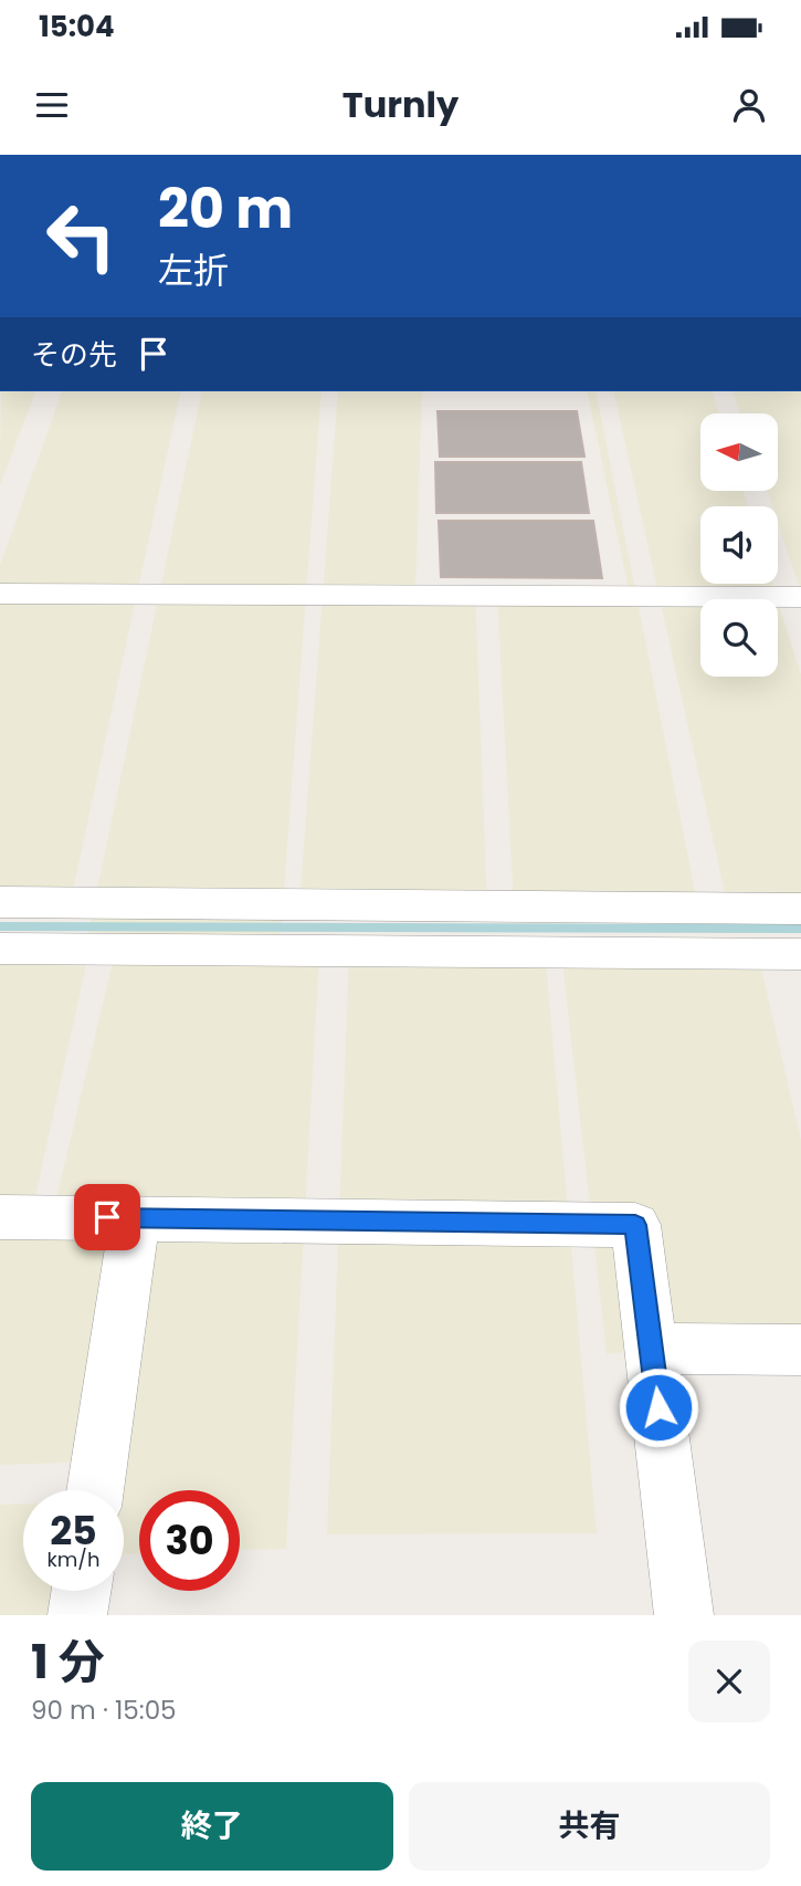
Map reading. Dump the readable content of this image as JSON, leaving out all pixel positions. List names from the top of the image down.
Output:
{
  "north": "left",
  "page": {
    "status": "15:04",
    "header": "Turnly",
    "turn": ["20 m", "左折"],
    "then": "その先",
    "speed": "25 km/h",
    "limit": "30",
    "heading": ["1 分", "90 m · 15:05"],
    "buttons": ["終了", "共有"]
  }
}
